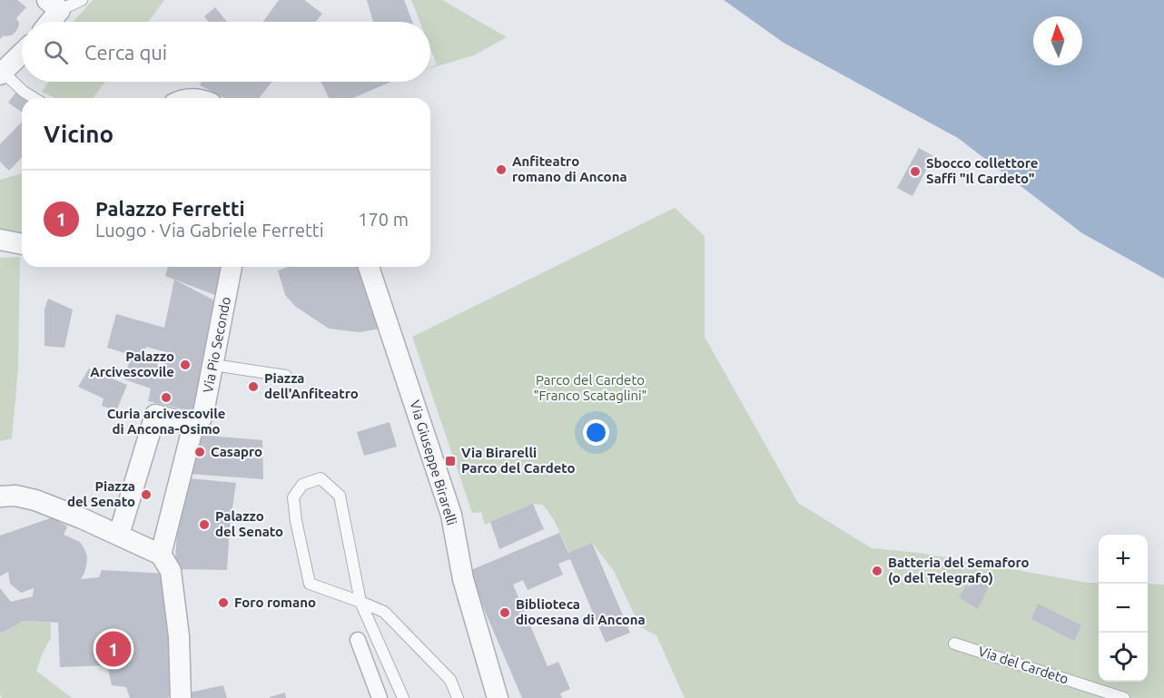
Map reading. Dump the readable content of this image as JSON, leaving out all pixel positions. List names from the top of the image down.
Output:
{
  "streets": {
    "street": ["Via Pio Secondo", "Via Giuseppe Birarelli"],
    "lane": ["Via del Cardeto"]
  },
  "parks": ["Parco del Cardeto \"Franco Scataglini\""],
  "places": {
    "other": [
      "Anfiteatro romano di Ancona",
      "Sbocco collettore Saffi \"Il Cardeto\"",
      "Palazzo Arcivescovile",
      "Piazza dell'Anfiteatro",
      "Curia arcivescovile di Ancona-Osimo",
      "Casapro",
      "Piazza del Senato",
      "Palazzo del Senato",
      "Batteria del Semaforo (o del Telegrafo)",
      "Foro romano",
      "Biblioteca diocesana di Ancona"
    ],
    "transit": ["Via Birarelli Parco del Cardeto"]
  },
  "north": "top",
  "page": {
    "search": "Cerca qui",
    "heading": "Vicino",
    "list": [
      {
        "mark": "1",
        "name": "Palazzo Ferretti",
        "note": "Luogo · Via Gabriele Ferretti",
        "value": "170 m"
      }
    ],
    "map_buttons": ["+", "−"],
    "pins": "1"
  }
}
